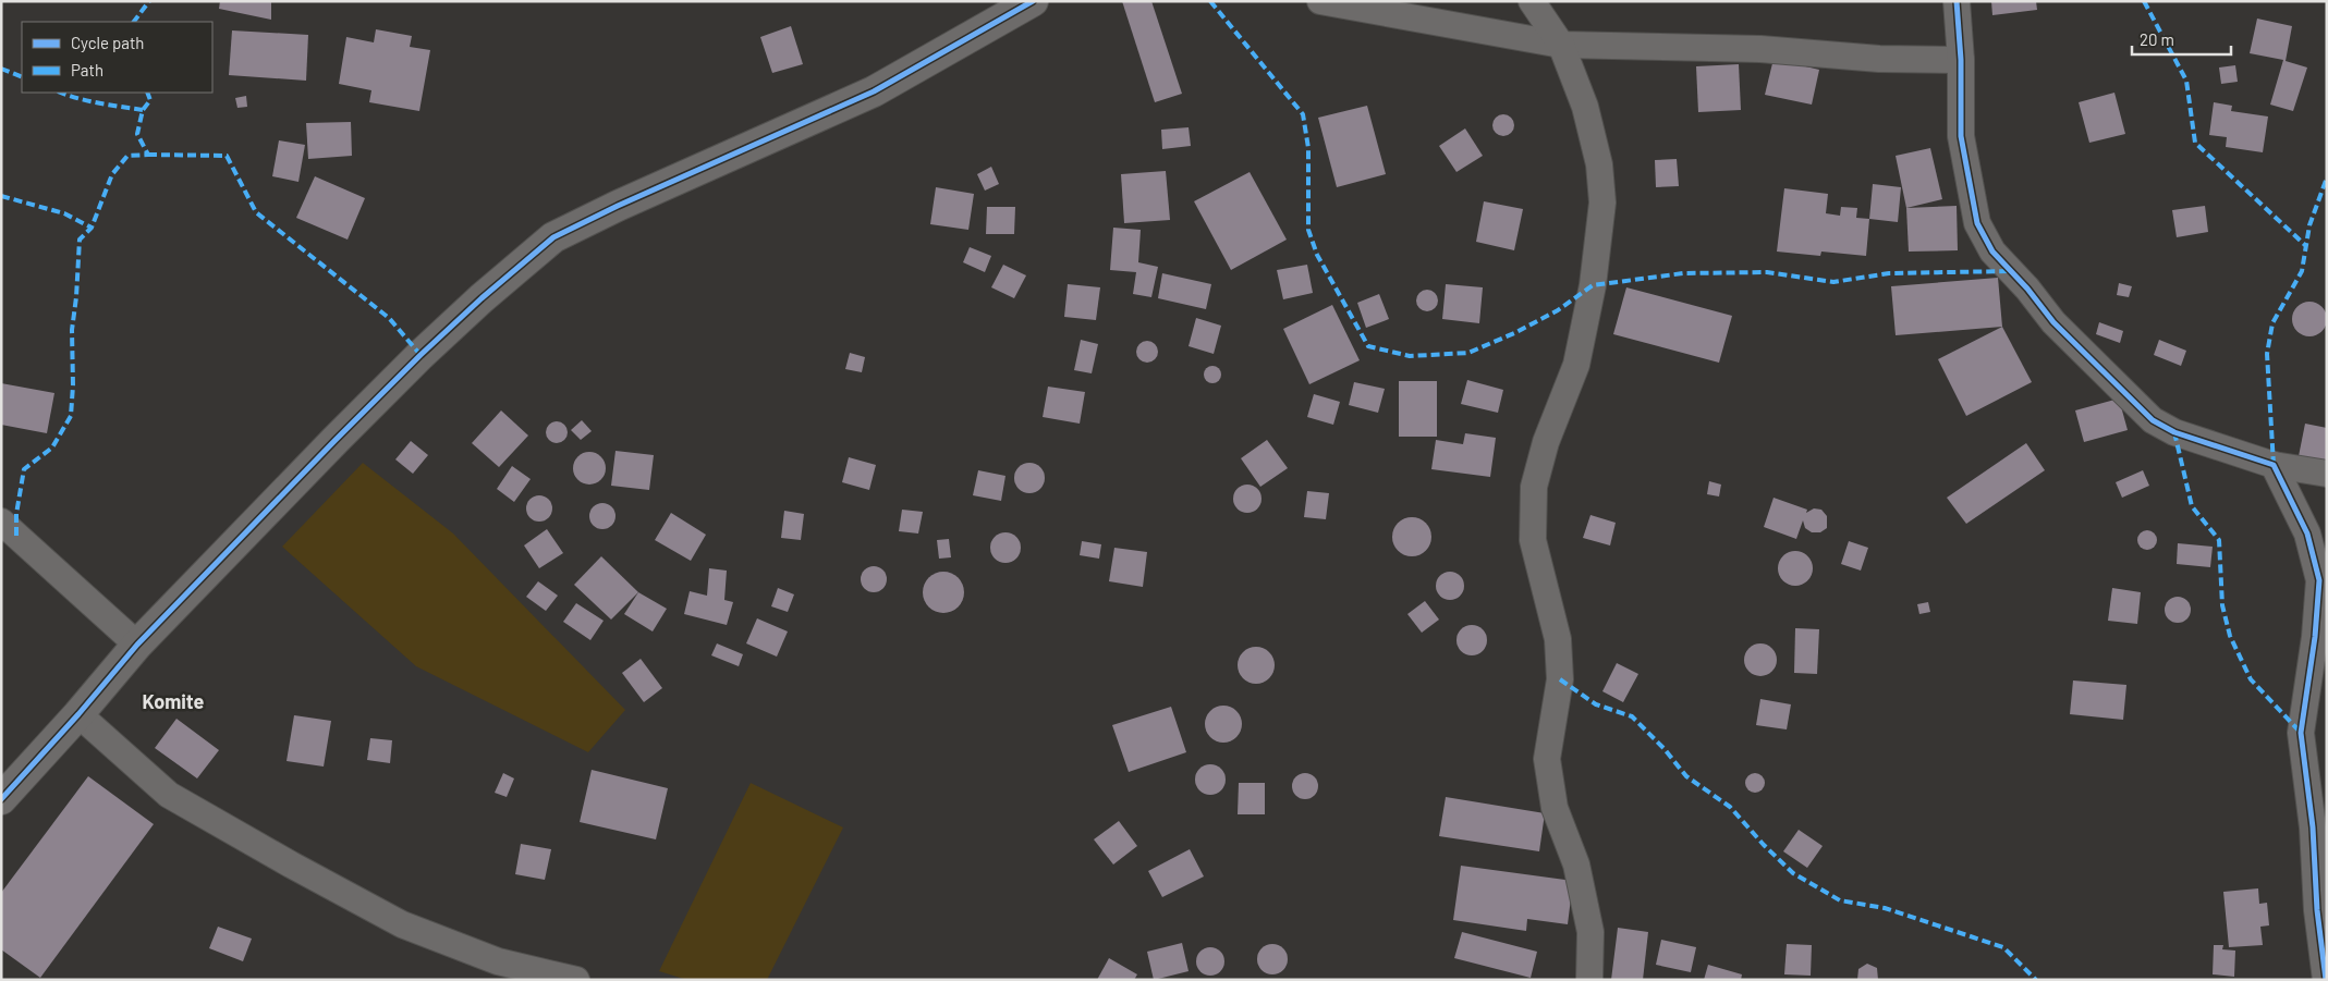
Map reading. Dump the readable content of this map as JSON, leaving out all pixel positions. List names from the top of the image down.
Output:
{
  "districts": ["Komite"],
  "legend": ["Cycle path", "Path"],
  "scale_bar": "20 m"
}
